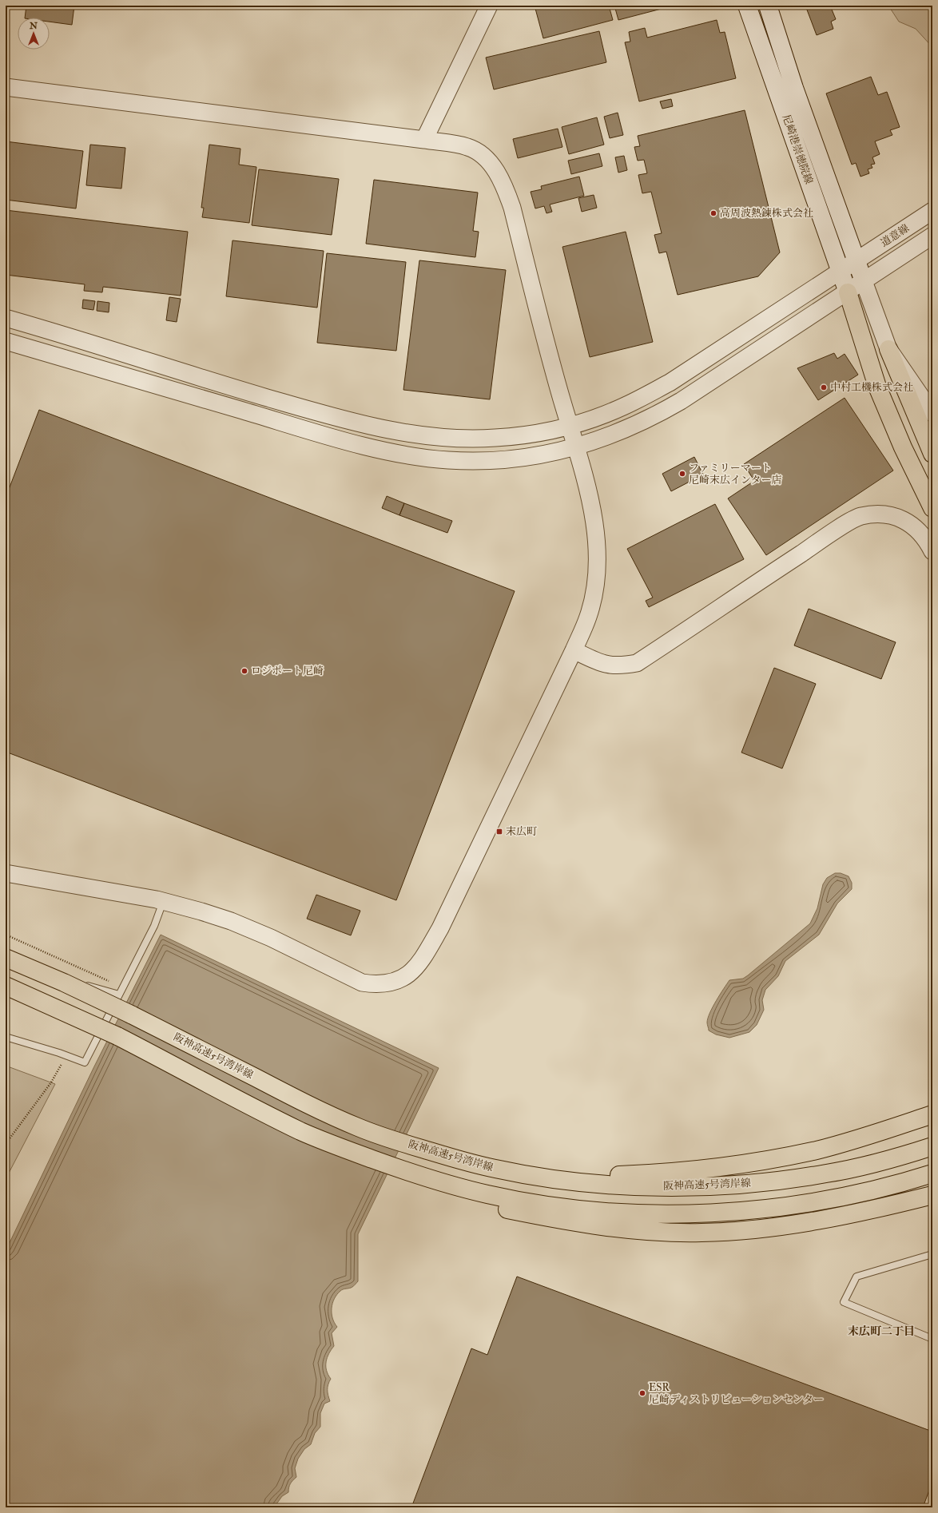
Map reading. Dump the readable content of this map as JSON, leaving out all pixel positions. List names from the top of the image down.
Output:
{
  "streets": {
    "highway": ["阪神高速5号湾岸線"],
    "main road": ["尼崎港崇徳院線"],
    "street": ["道意線"]
  },
  "crossings": [
    ["尼崎港崇徳院線", "道意線"]
  ],
  "districts": ["末広町二丁目"],
  "places": {
    "other": [
      "高周波熱錬株式会社",
      "中村工機株式会社",
      "ファミリーマート 尼崎末広インター店",
      "ロジポート尼崎",
      "ESR 尼崎ディストリビューションセンター"
    ],
    "transit": ["末広町"]
  },
  "north": "top"
}
